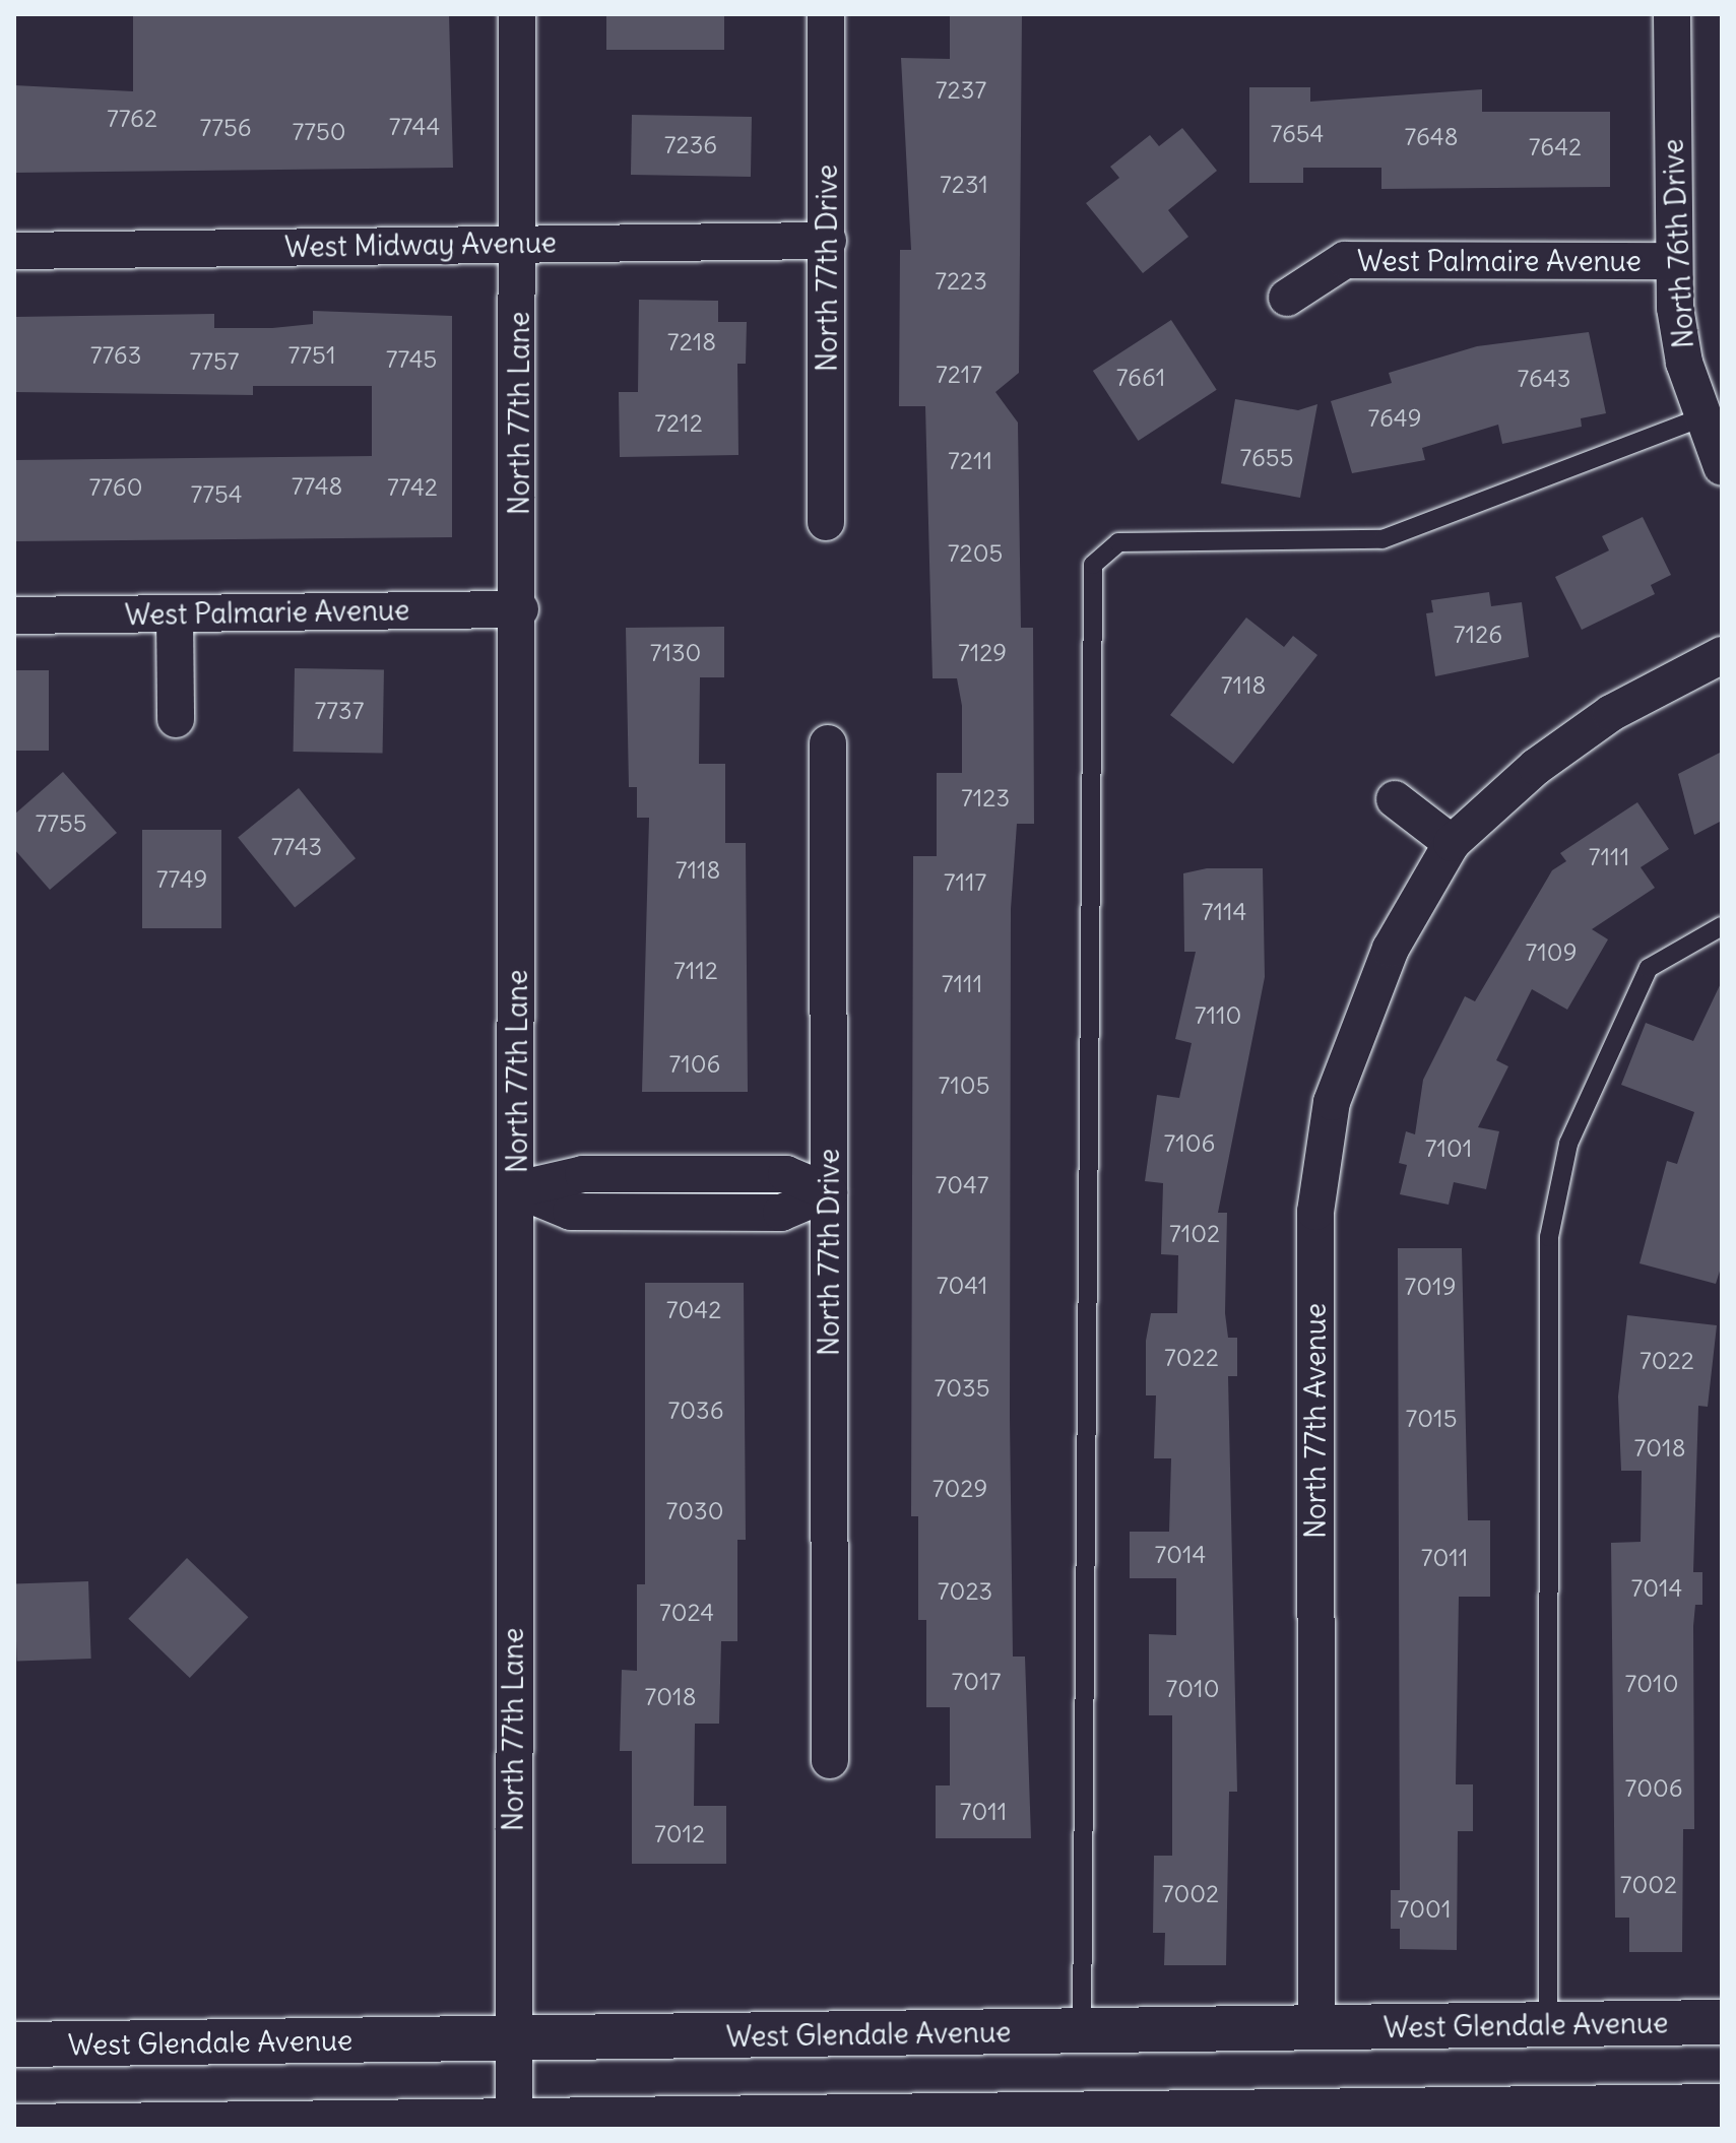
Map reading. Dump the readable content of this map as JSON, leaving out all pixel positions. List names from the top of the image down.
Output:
{
  "streets": {
    "main road": ["West Glendale Avenue"],
    "street": [
      "North 76th Drive",
      "West Midway Avenue",
      "West Palmaire Avenue",
      "North 77th Drive",
      "North 77th Lane",
      "West Palmarie Avenue",
      "North 77th Avenue"
    ]
  },
  "crossings": [
    ["North 76th Drive", "West Palmaire Avenue"],
    ["West Midway Avenue", "North 77th Drive"],
    ["West Midway Avenue", "North 77th Lane"],
    ["North 77th Lane", "West Palmarie Avenue"],
    ["North 77th Lane", "West Glendale Avenue"],
    ["North 77th Avenue", "West Glendale Avenue"]
  ],
  "house_numbers": [
    "7237",
    "7762",
    "7744",
    "7756",
    "7750",
    "7654",
    "7648",
    "7236",
    "7642",
    "7231",
    "7223",
    "7218",
    "7763",
    "7751",
    "7745",
    "7757",
    "7217",
    "7661",
    "7643",
    "7649",
    "7212",
    "7655",
    "7211",
    "7748",
    "7760",
    "7742",
    "7754",
    "7205",
    "7126",
    "7130",
    "7129",
    "7118",
    "7737",
    "7123",
    "7755",
    "7743",
    "7111",
    "7118",
    "7749",
    "7117",
    "7114",
    "7109",
    "7112",
    "7111",
    "7110",
    "7106",
    "7105",
    "7106",
    "7101",
    "7047",
    "7102",
    "7041",
    "7019",
    "7042",
    "7022",
    "7022",
    "7035",
    "7036",
    "7015",
    "7018",
    "7029",
    "7030",
    "7014",
    "7011",
    "7014",
    "7023",
    "7024",
    "7017",
    "7010",
    "7010",
    "7018",
    "7006",
    "7011",
    "7012",
    "7002",
    "7002",
    "7001"
  ]
}
